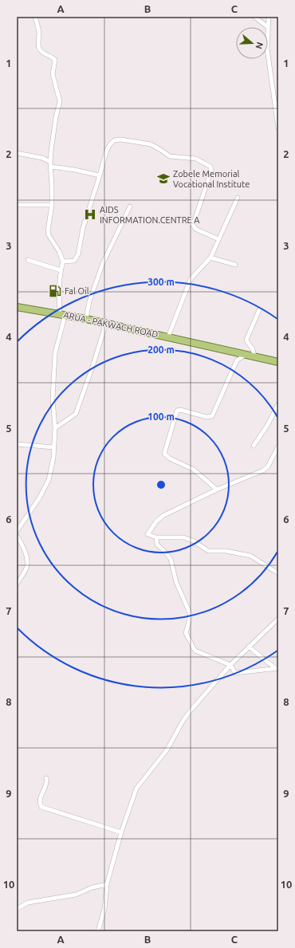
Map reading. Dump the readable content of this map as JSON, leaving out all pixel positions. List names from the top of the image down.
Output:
{
  "streets": {
    "main road": ["ARUA - PAKWACH ROAD"]
  },
  "places": {
    "school or university": ["Zobele Memorial Vocational Institute"],
    "hospital": ["AIDS INFORMATION.CENTRE A"],
    "fuel station": ["Fal Oil"]
  },
  "north": "right",
  "grid": {
    "columns": ["A", "B", "C"],
    "rows": [
      "1",
      "2",
      "3",
      "4",
      "5",
      "6",
      "7",
      "8",
      "9",
      "10"
    ]
  },
  "rings": ["300 m", "200 m", "100 m"]
}
